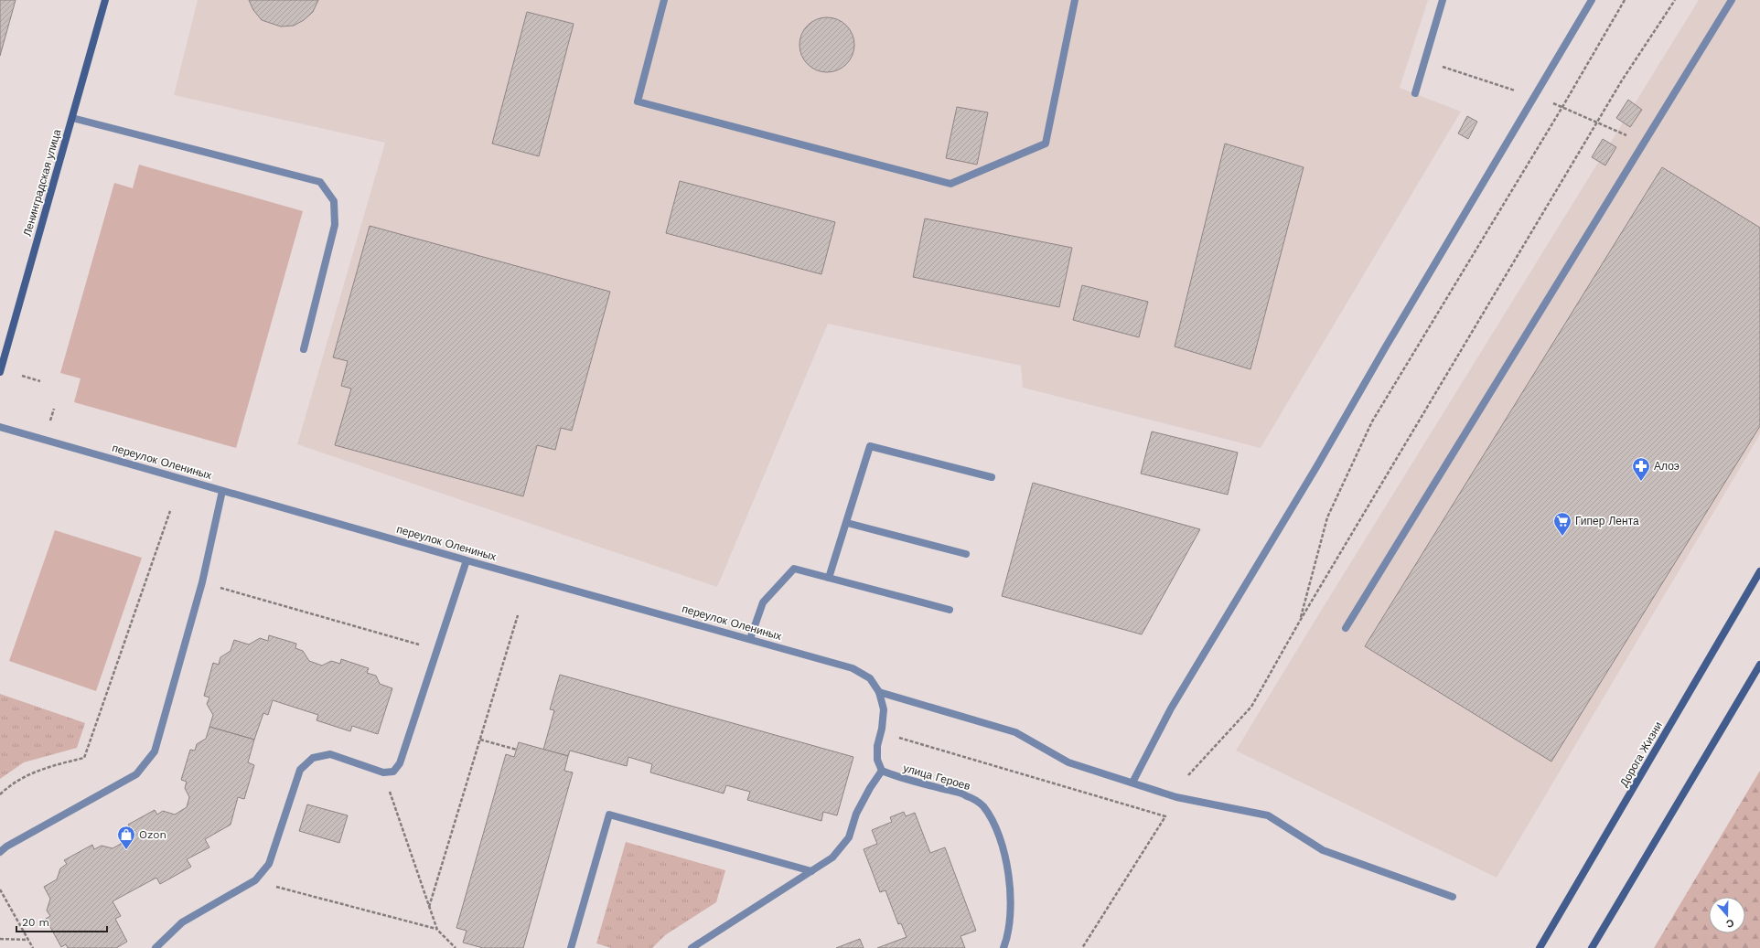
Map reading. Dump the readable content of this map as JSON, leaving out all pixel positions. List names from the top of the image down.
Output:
{
  "streets": {
    "main road": ["Ленинградская улица", "Дорога Жизни"],
    "street": ["переулок Олениных", "улица Героев"]
  },
  "places": {
    "pharmacy": ["Алоэ"],
    "supermarket": ["Гипер Лента"],
    "shop": ["Ozon"]
  },
  "scale_bar": "20 m",
  "north": "bottom"
}
